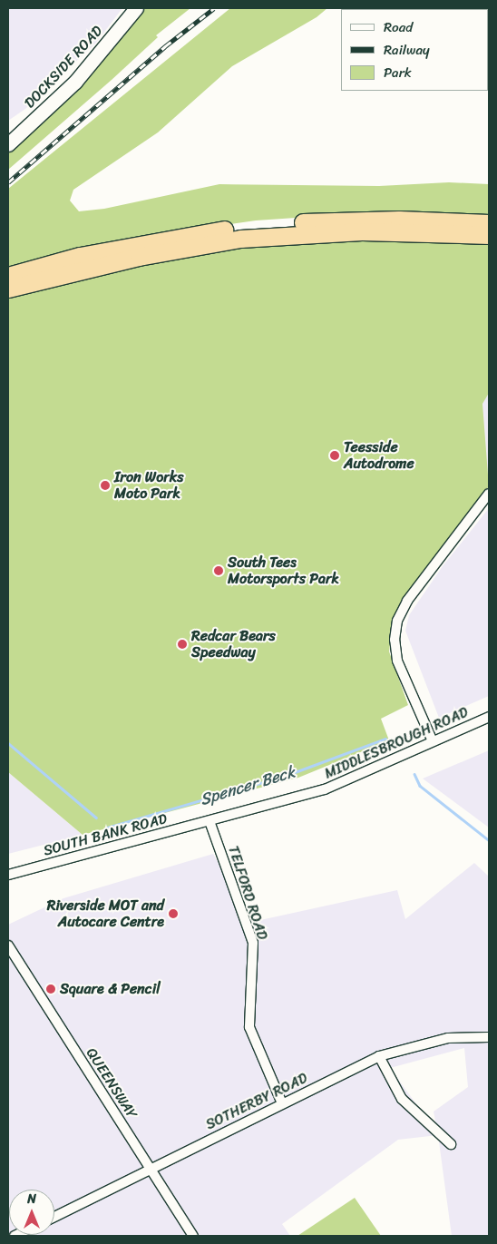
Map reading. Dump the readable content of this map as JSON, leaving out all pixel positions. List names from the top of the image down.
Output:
{
  "streets": {
    "main road": ["DOCKSIDE ROAD"],
    "street": [
      "MIDDLESBROUGH ROAD",
      "SOUTH BANK ROAD",
      "TELFORD ROAD",
      "QUEENSWAY",
      "SOTHERBY ROAD"
    ]
  },
  "crossings": [
    ["MIDDLESBROUGH ROAD", "SOUTH BANK ROAD"],
    ["MIDDLESBROUGH ROAD", "TELFORD ROAD"],
    ["SOUTH BANK ROAD", "TELFORD ROAD"],
    ["TELFORD ROAD", "SOTHERBY ROAD"],
    ["QUEENSWAY", "SOTHERBY ROAD"]
  ],
  "water": ["Spencer Beck"],
  "places": [
    "Teesside Autodrome",
    "Iron Works Moto Park",
    "South Tees Motorsports Park",
    "Redcar Bears Speedway",
    "Riverside MOT and Autocare Centre",
    "Square & Pencil"
  ],
  "legend": ["Road", "Railway", "Park"],
  "north": "top"
}
